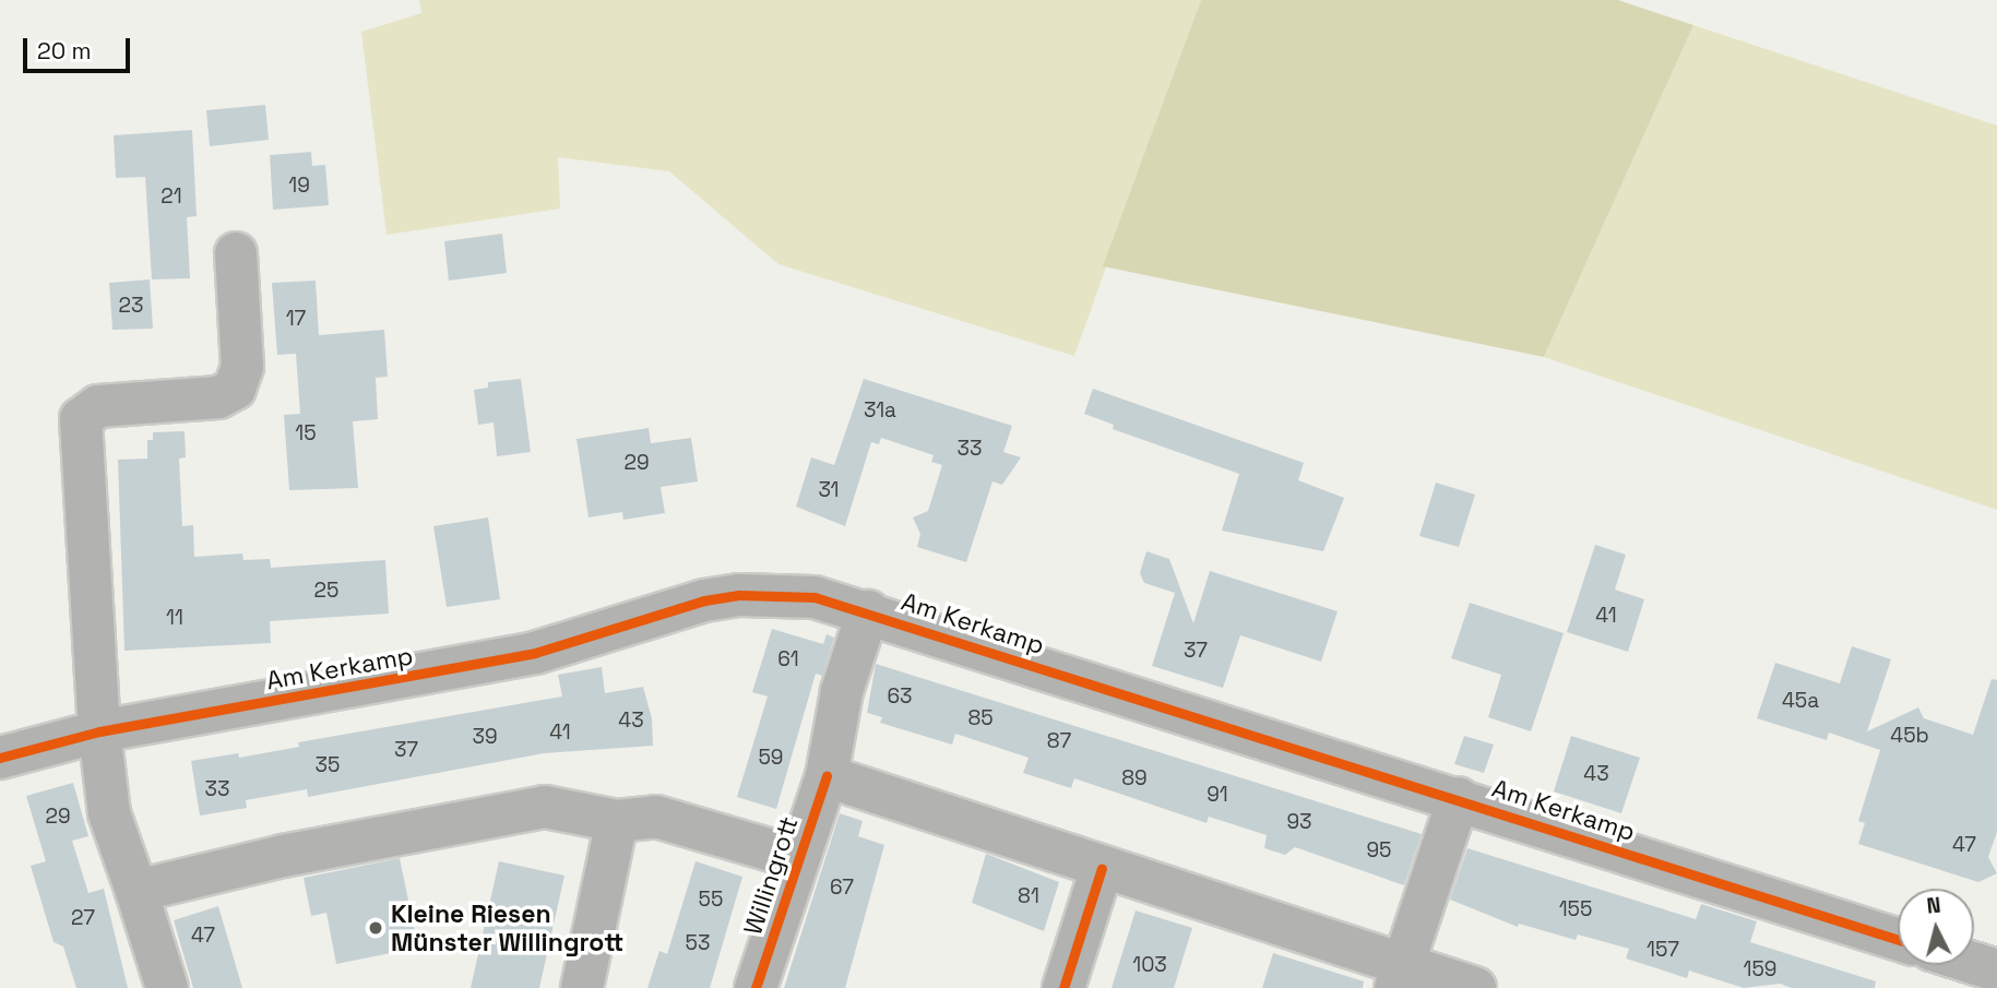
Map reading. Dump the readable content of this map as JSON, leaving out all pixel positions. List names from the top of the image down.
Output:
{
  "streets": {
    "street": ["Am Kerkamp", "Willingrott"]
  },
  "crossings": [
    ["Am Kerkamp", "Willingrott"]
  ],
  "places": ["Kleine Riesen Münster Willingrott"],
  "house_numbers": [
    "19",
    "21",
    "23",
    "17",
    "31a",
    "15",
    "33",
    "29",
    "31",
    "25",
    "41",
    "11",
    "37",
    "61",
    "63",
    "45a",
    "85",
    "43",
    "41",
    "45b",
    "39",
    "87",
    "37",
    "59",
    "35",
    "43",
    "89",
    "33",
    "91",
    "29",
    "93",
    "47",
    "95",
    "67",
    "81",
    "55",
    "155",
    "27",
    "47",
    "53",
    "157",
    "103",
    "159"
  ],
  "scale_bar": "20 m",
  "north": "top"
}
